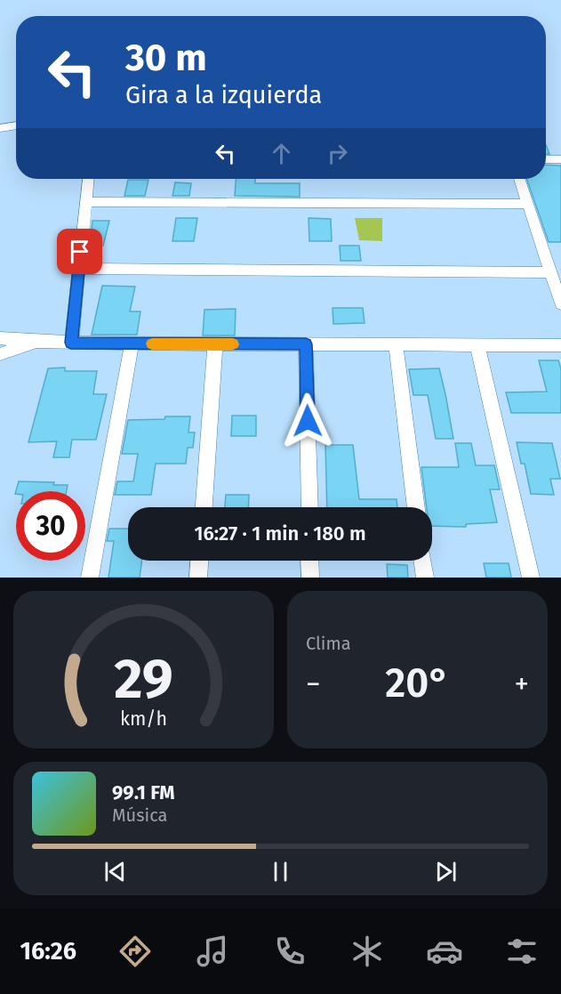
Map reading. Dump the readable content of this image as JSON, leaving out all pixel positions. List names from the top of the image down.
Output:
{
  "page": {
    "turn": ["30 m", "Gira a la izquierda"],
    "limit": "30",
    "trip": "16:27 · 1 min · 180 m",
    "tile": "Clima",
    "heat": ["−", "20°", "+"],
    "song": ["99.1 FM", "Música"],
    "tabs": "16:26",
    "gauge": ["29", "km/h"]
  }
}
